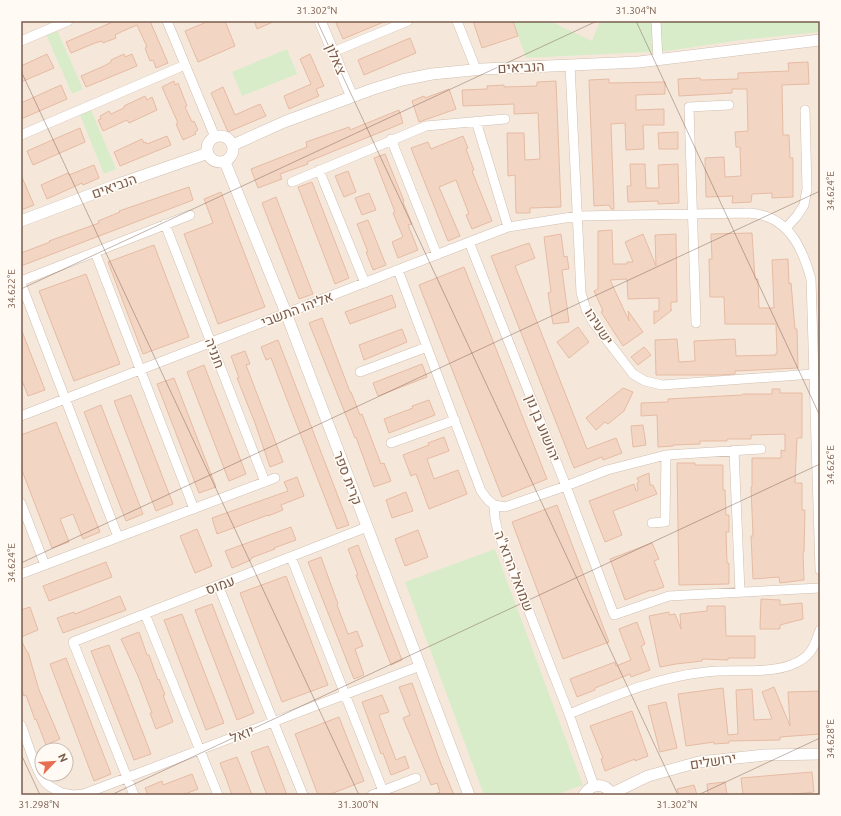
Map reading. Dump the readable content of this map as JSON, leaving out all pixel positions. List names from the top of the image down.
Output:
{
  "streets": {
    "street": [
      "צאלון",
      "הנביאים",
      "אליהו התשבי",
      "ישעיהו",
      "חנניה",
      "יהושוע בן נון",
      "קרית ספר",
      "שמואל הרוא\"ה",
      "עמוס",
      "יואל",
      "ירושלים"
    ]
  },
  "crossings": [
    ["צאלון", "הנביאים"],
    ["הנביאים", "ישעיהו"],
    ["הנביאים", "קרית ספר"],
    ["אליהו התשבי", "ישעיהו"],
    ["אליהו התשבי", "חנניה"],
    ["אליהו התשבי", "יהושוע בן נון"],
    ["אליהו התשבי", "קרית ספר"],
    ["קרית ספר", "עמוס"],
    ["קרית ספר", "יואל"],
    ["עמוס", "יואל"]
  ],
  "north": "top right",
  "coordinates": [
    "31.302°N",
    "31.304°N",
    "34.624°E",
    "34.622°E",
    "34.626°E",
    "34.628°E",
    "31.298°N",
    "31.300°N"
  ]
}
